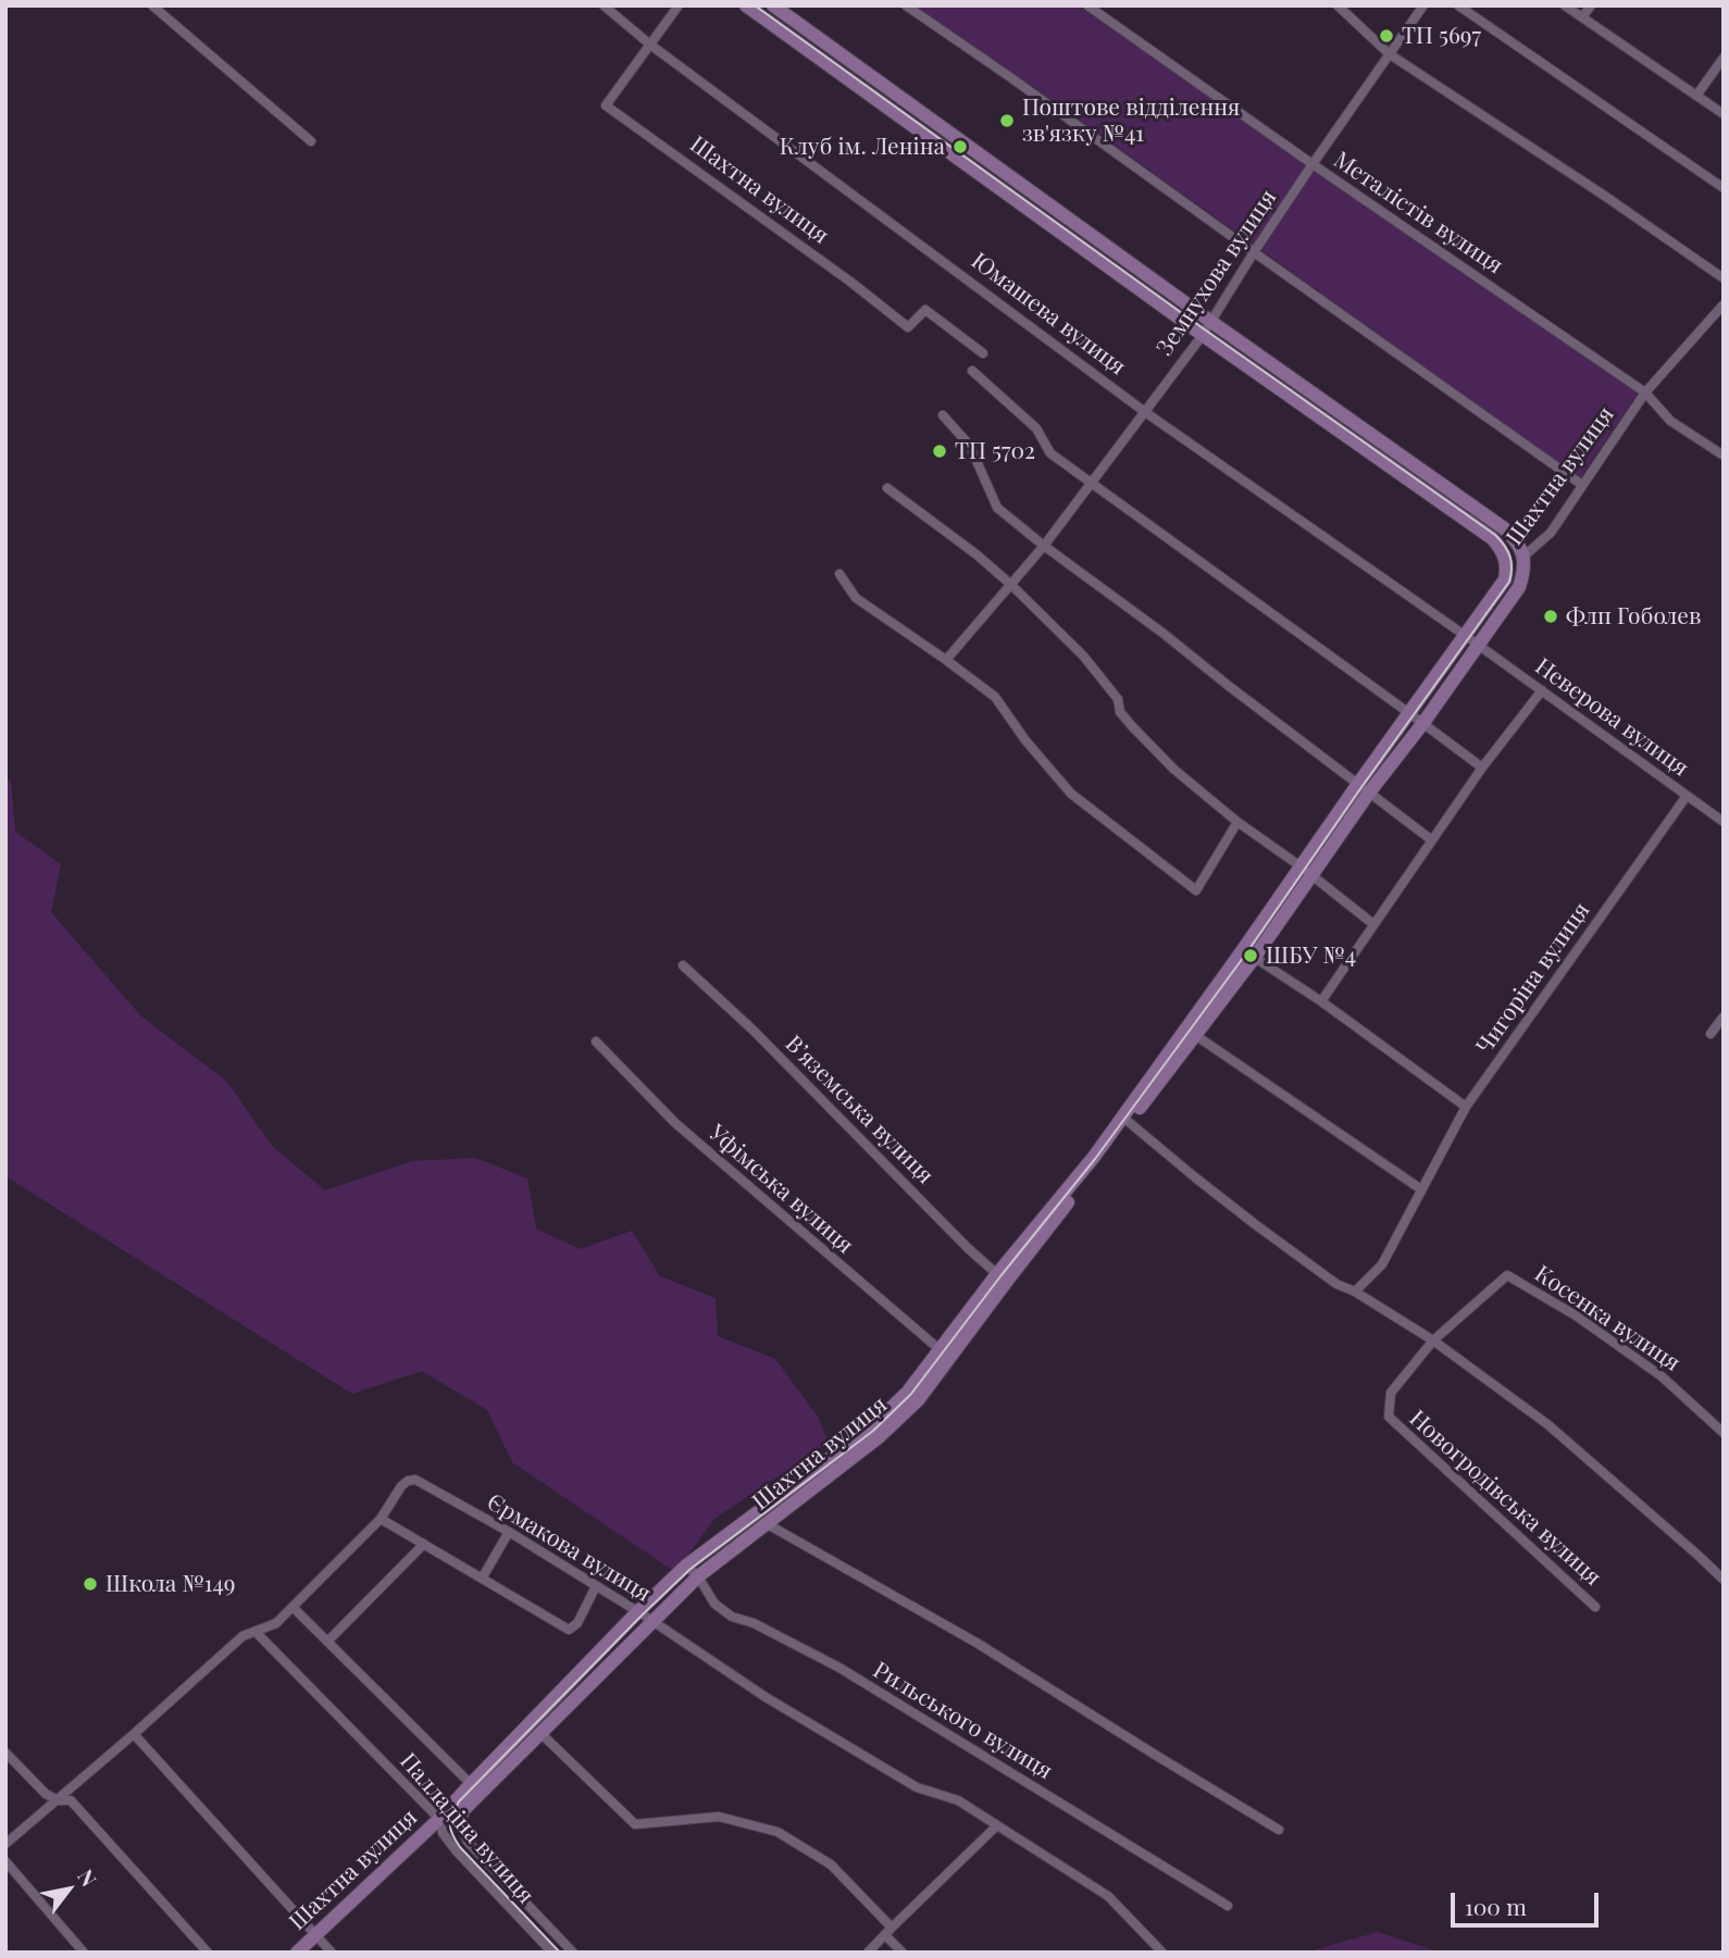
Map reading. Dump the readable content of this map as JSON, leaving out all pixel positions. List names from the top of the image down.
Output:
{
  "streets": {
    "main road": ["Шахтна вулиця"],
    "street": [
      "Металістів вулиця",
      "Земнухова вулиця",
      "Юмашева вулиця",
      "Неверова вулиця",
      "Чигоріна вулиця",
      "В’яземська вулиця",
      "Уфімська вулиця",
      "Косенка вулиця",
      "Новогродівська вулиця",
      "Єрмакова вулиця",
      "Рильського вулиця",
      "Палладіна вулиця"
    ]
  },
  "crossings": [
    ["Шахтна вулиця", "Металістів вулиця"],
    ["Шахтна вулиця", "Земнухова вулиця"],
    ["Шахтна вулиця", "Юмашева вулиця"],
    ["Шахтна вулиця", "Неверова вулиця"],
    ["Шахтна вулиця", "В’яземська вулиця"],
    ["Шахтна вулиця", "Уфімська вулиця"],
    ["Шахтна вулиця", "Єрмакова вулиця"],
    ["Шахтна вулиця", "Рильського вулиця"],
    ["Шахтна вулиця", "Палладіна вулиця"],
    ["Металістів вулиця", "Земнухова вулиця"],
    ["Земнухова вулиця", "Юмашева вулиця"],
    ["Юмашева вулиця", "Неверова вулиця"],
    ["Неверова вулиця", "Чигоріна вулиця"],
    ["Косенка вулиця", "Новогродівська вулиця"],
    ["Єрмакова вулиця", "Палладіна вулиця"]
  ],
  "places": [
    "ТП 5697",
    "Поштове відділення зв'язку №41",
    "Клуб ім. Леніна",
    "ТП 5702",
    "Флп Гоболев",
    "ШБУ №4",
    "Школа №149"
  ],
  "scale_bar": "100 m",
  "north": "top right"
}
